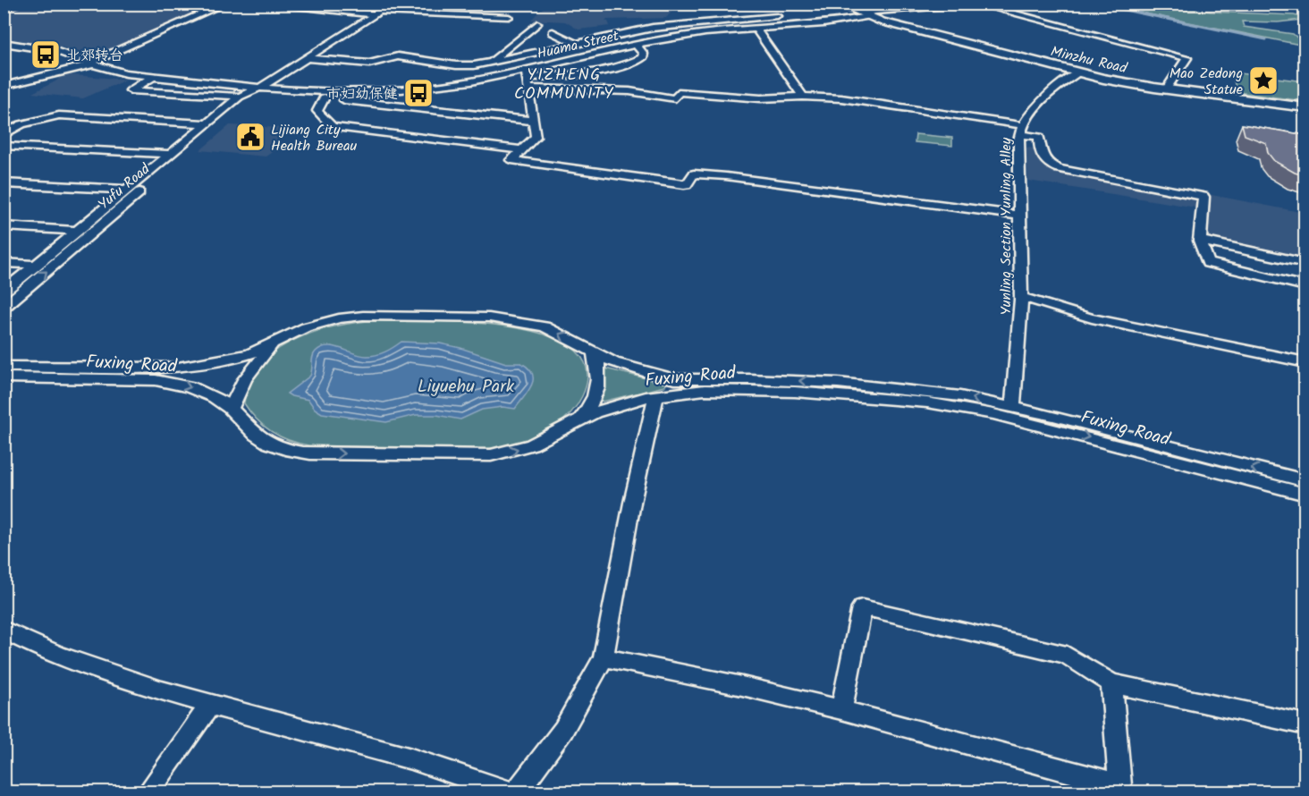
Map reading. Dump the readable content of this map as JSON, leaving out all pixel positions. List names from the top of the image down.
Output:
{
  "streets": {
    "main road": ["Minzhu Road"],
    "street": [
      "Huama Street",
      "Yufu Road",
      "Yunling Section Yunling Alley",
      "Fuxing Road"
    ]
  },
  "crossings": [
    ["Huama Street", "Minzhu Road"],
    ["Huama Street", "Yufu Road"],
    ["Minzhu Road", "Yunling Section Yunling Alley"],
    ["Yunling Section Yunling Alley", "Fuxing Road"]
  ],
  "districts": ["YIZHENG COMMUNITY"],
  "parks": ["Liyuehu Park"],
  "places": {
    "bus stop": ["北郊转台", "市妇幼保健"],
    "place": ["Mao Zedong Statue"],
    "public building": ["Lijiang City Health Bureau"]
  }
}
